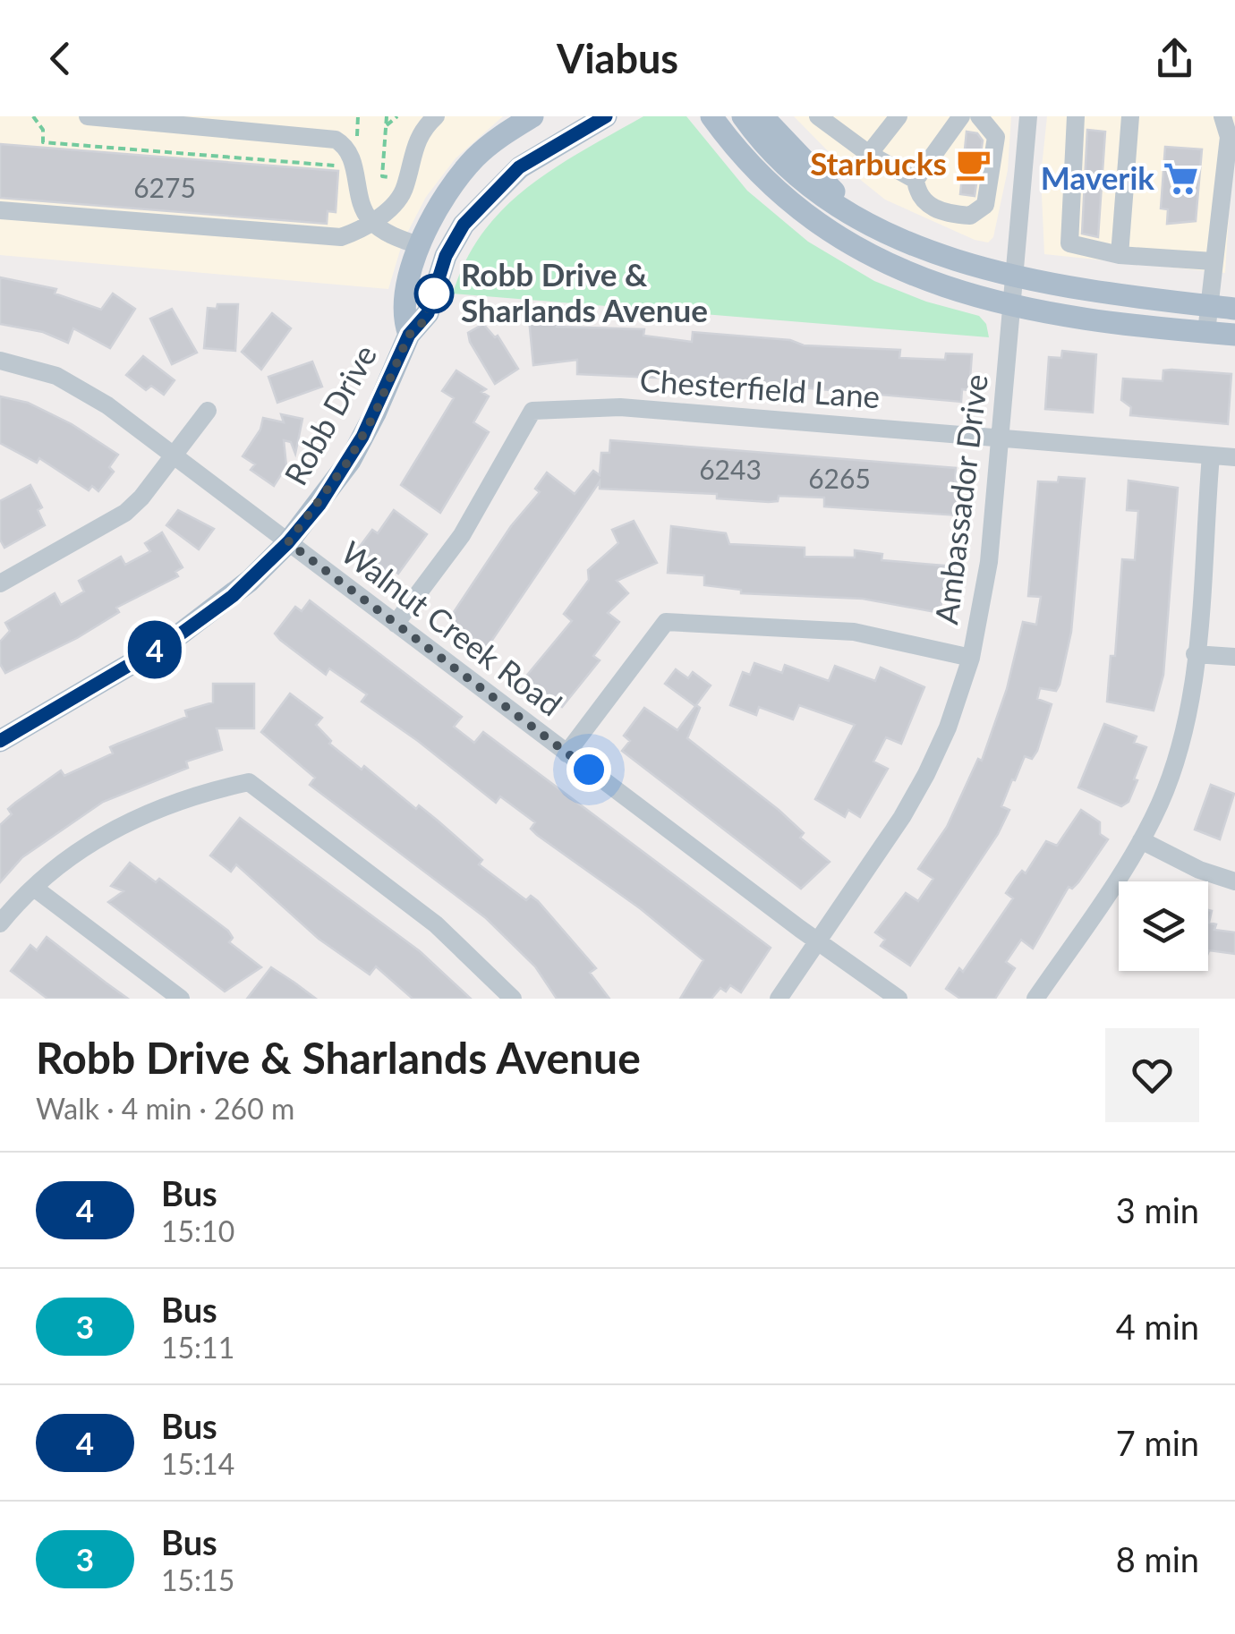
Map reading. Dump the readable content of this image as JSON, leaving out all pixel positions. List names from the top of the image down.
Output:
{
  "streets": {
    "main road": ["Robb Drive"],
    "street": ["Chesterfield Lane", "Ambassador Drive", "Walnut Creek Road"]
  },
  "crossings": [
    ["Chesterfield Lane", "Ambassador Drive"],
    ["Chesterfield Lane", "Walnut Creek Road"],
    ["Robb Drive", "Walnut Creek Road"],
    ["Ambassador Drive", "Walnut Creek Road"]
  ],
  "places": {
    "cafe": ["Starbucks"],
    "supermarket": ["Maverik"],
    "other": ["Robb Drive & Sharlands Avenue"]
  },
  "lines": ["bus line 4"],
  "house_numbers": ["6275", "6243", "6265"],
  "page": {
    "header": "Viabus",
    "on_map": "4",
    "heading": ["Robb Drive & Sharlands Avenue", "Walk · 4 min · 260 m"],
    "list": [
      {
        "mark": "4",
        "name": "Bus",
        "note": "15:10",
        "value": "3 min"
      },
      {
        "mark": "3",
        "name": "Bus",
        "note": "15:11",
        "value": "4 min"
      },
      {
        "mark": "4",
        "name": "Bus",
        "note": "15:14",
        "value": "7 min"
      },
      {
        "mark": "3",
        "name": "Bus",
        "note": "15:15",
        "value": "8 min"
      }
    ]
  }
}
